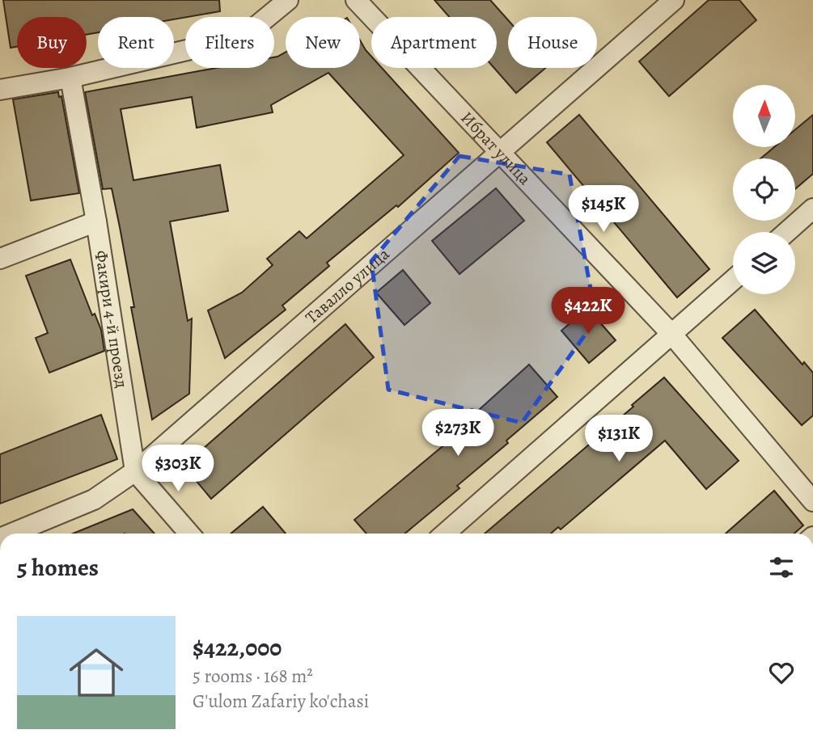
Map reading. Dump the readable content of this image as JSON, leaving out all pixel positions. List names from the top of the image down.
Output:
{
  "streets": {
    "street": ["Ибрат улица", "Тавалло улица", "Факири 4-й проезд"]
  },
  "crossings": [
    ["Ибрат улица", "Тавалло улица"],
    ["Тавалло улица", "Факири 4-й проезд"]
  ],
  "north": "top",
  "page": {
    "chip": [
      "Buy",
      "Rent",
      "Filters",
      "New",
      "Apartment",
      "House"
    ],
    "price": [
      "$145K",
      "$422K",
      "$273K",
      "$131K",
      "$303K"
    ],
    "heading": "5 homes",
    "list": [
      {
        "name": "$422,000",
        "note": "5 rooms · 168 m² · G'ulom Zafariy ko'chasi"
      }
    ]
  }
}
